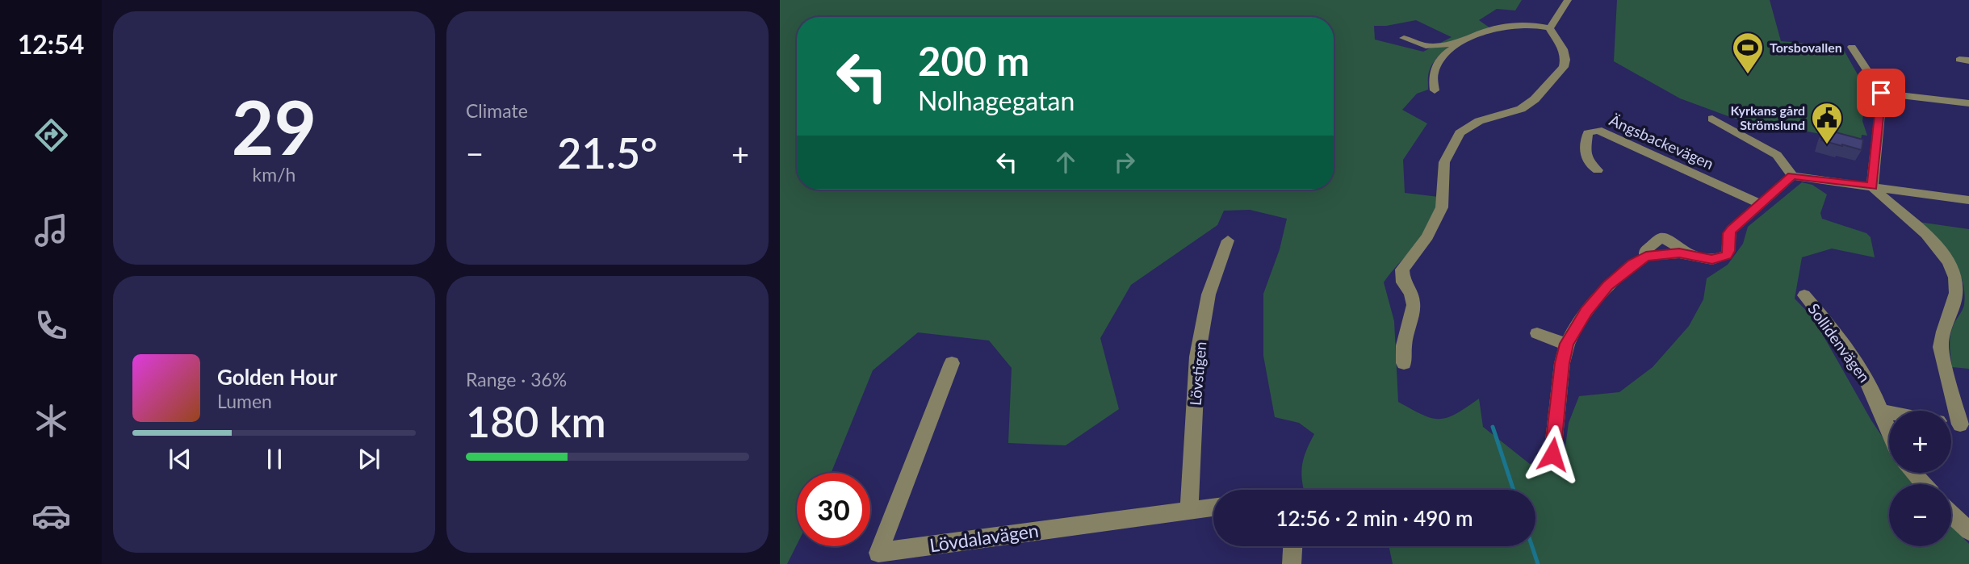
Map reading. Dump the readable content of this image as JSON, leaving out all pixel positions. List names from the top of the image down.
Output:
{
  "streets": {
    "street": [
      "Ängsbackevägen",
      "Sollidenvägen",
      "Lövstigen",
      "Lövdalavägen"
    ]
  },
  "crossings": [
    ["Lövstigen", "Lövdalavägen"]
  ],
  "places": {
    "sports": ["Torsbovallen"],
    "public building": ["Kyrkans gård Strömslund"]
  },
  "page": {
    "tabs": "12:54",
    "tile": [
      ["29", "km/h"],
      "Climate",
      ["Range · 36%", "180 km"]
    ],
    "turn": ["200 m", "Nolhagegatan"],
    "heat": ["−", "21.5°", "+"],
    "song": ["Golden Hour", "Lumen"],
    "map_buttons": ["+", "−"],
    "limit": "30",
    "trip": "12:56 · 2 min · 490 m"
  }
}
